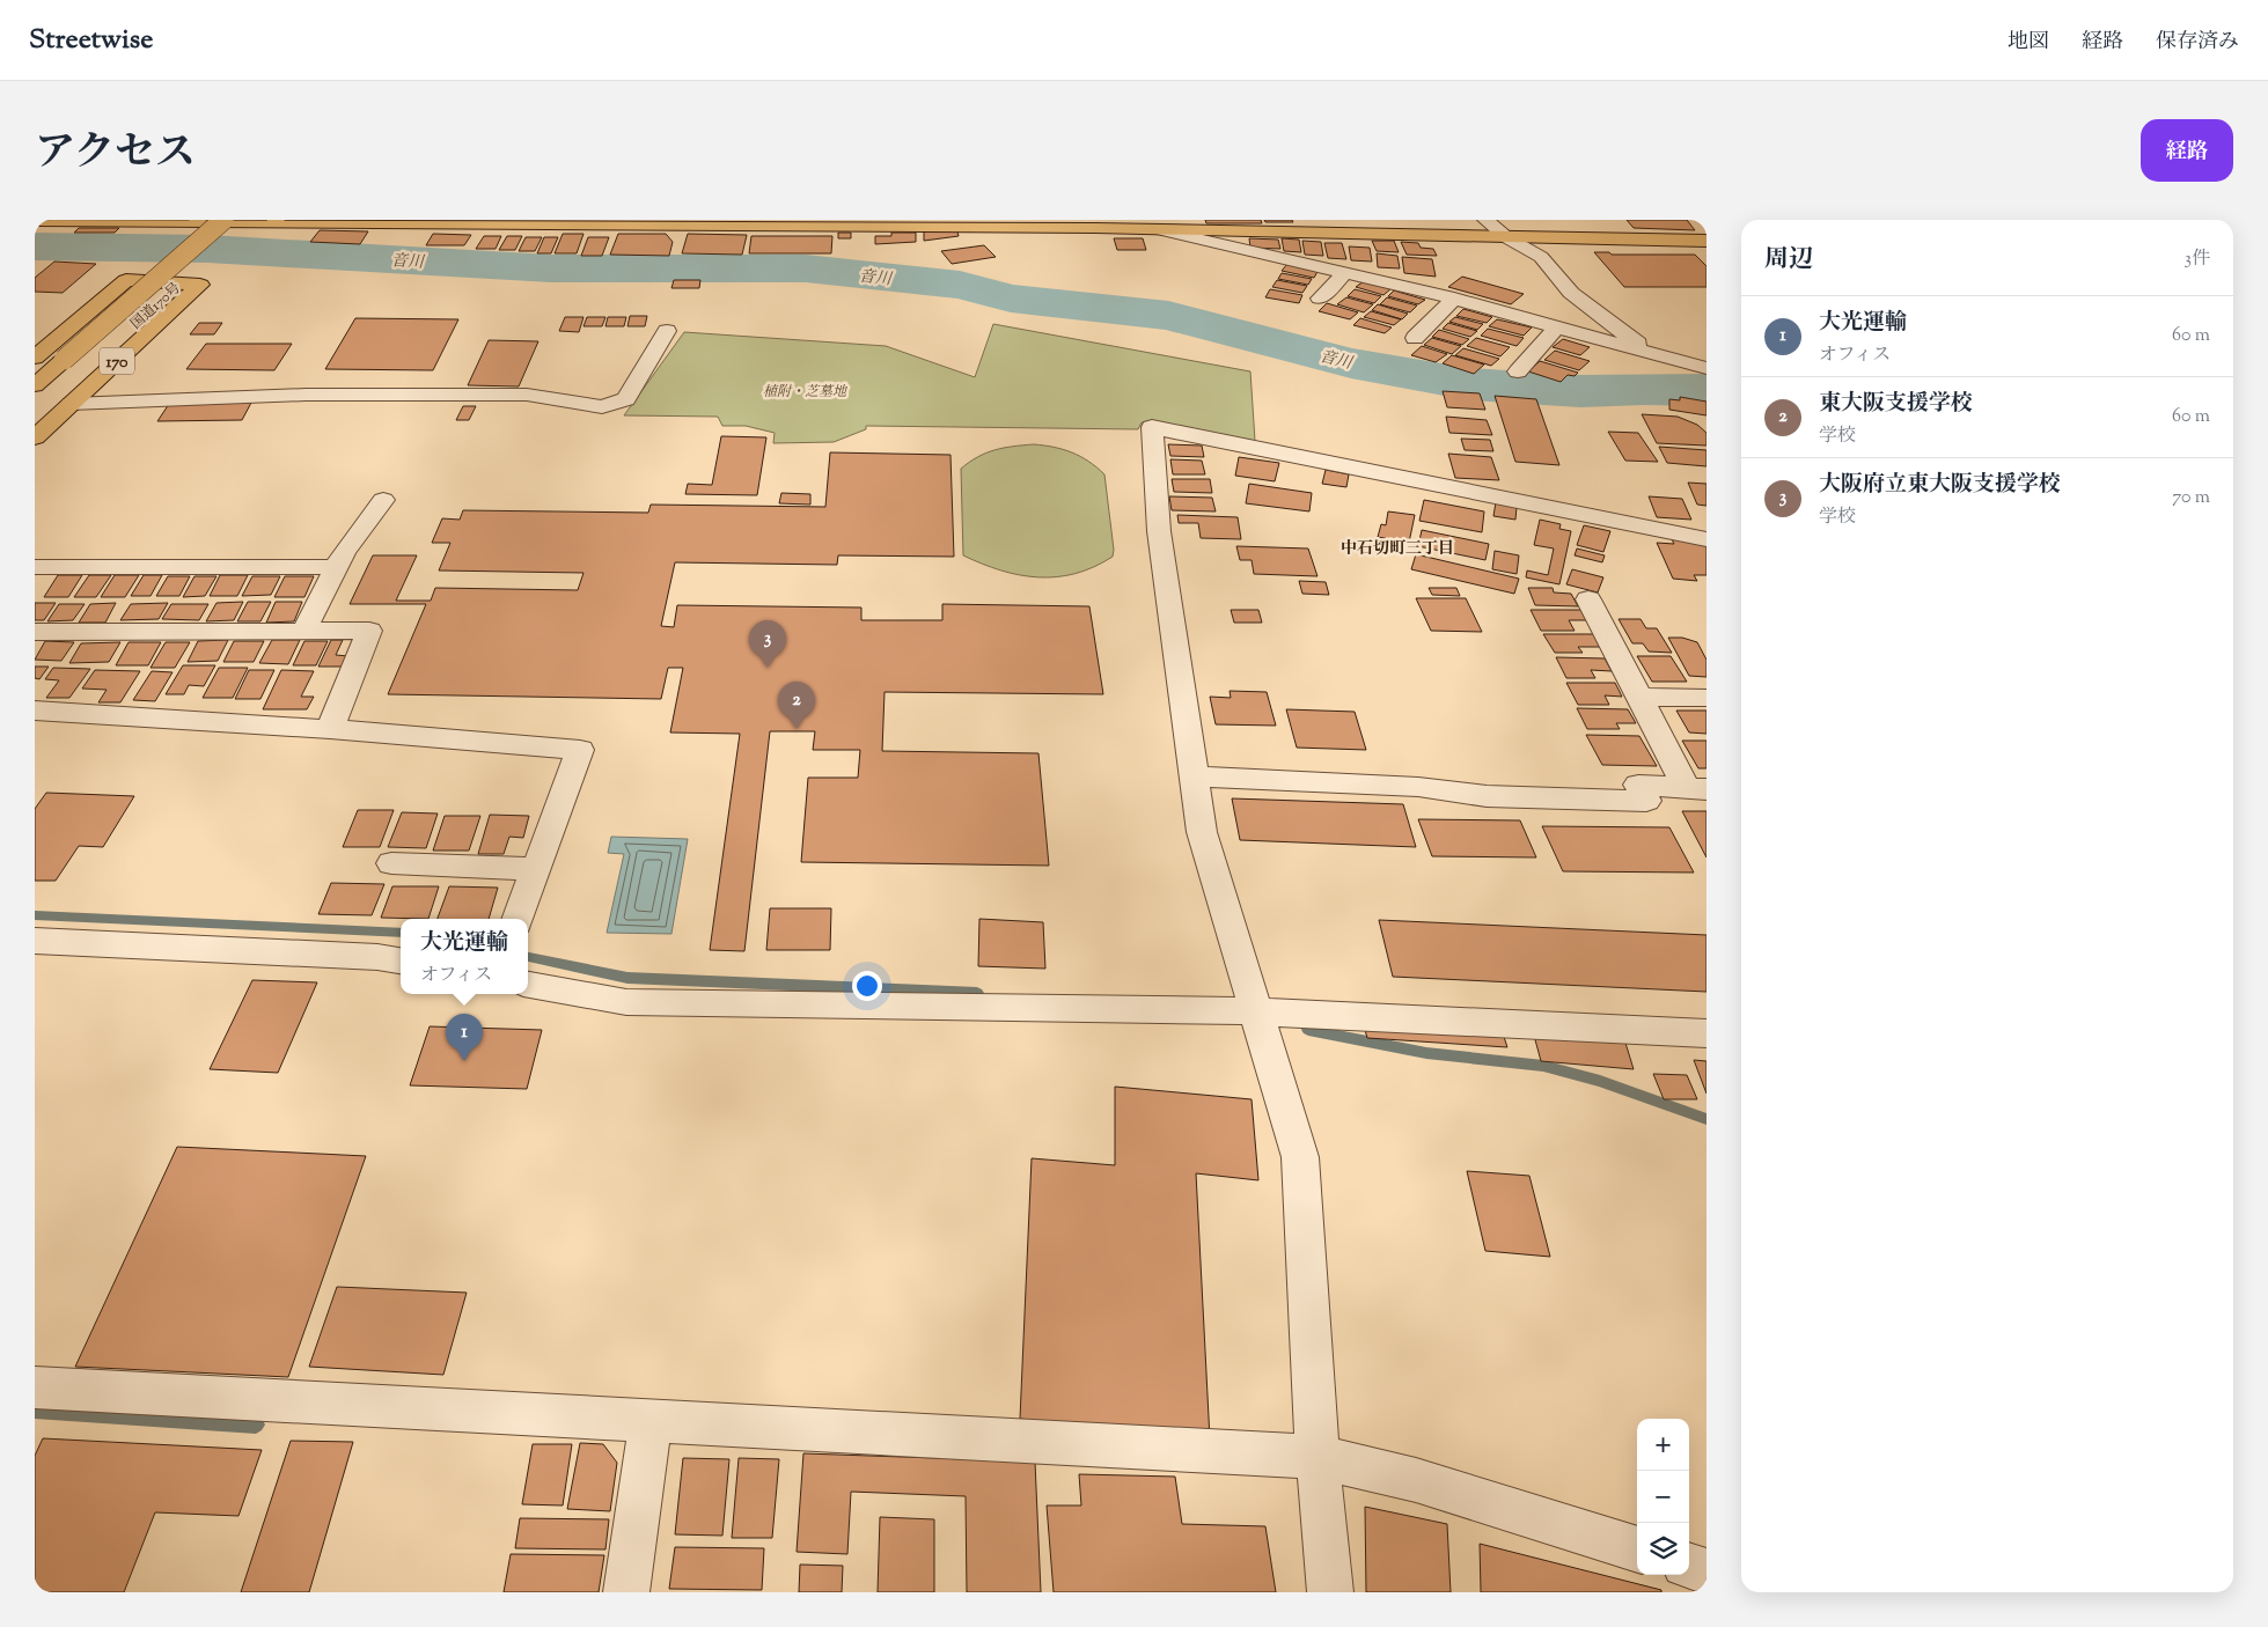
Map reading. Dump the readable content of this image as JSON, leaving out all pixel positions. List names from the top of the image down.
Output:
{
  "streets": {
    "main road": ["国道170号", "170"]
  },
  "districts": ["中石切町三丁目"],
  "water": ["音川"],
  "parks": ["植附・芝墓地"],
  "page": {
    "header": "Streetwise",
    "nav": ["地図", "経路", "保存済み"],
    "title": "アクセス",
    "buttons": "経路",
    "heading": ["周辺", "3件"],
    "list": [
      {
        "mark": "1",
        "name": "大光運輸",
        "note": "オフィス",
        "value": "60 m"
      },
      {
        "mark": "2",
        "name": "東大阪支援学校",
        "note": "学校",
        "value": "60 m"
      },
      {
        "mark": "3",
        "name": "大阪府立東大阪支援学校",
        "note": "学校",
        "value": "70 m"
      }
    ],
    "pins": ["3", "2", "1"],
    "popup": ["大光運輸", "オフィス"],
    "map_buttons": ["+", "−"]
  }
}
